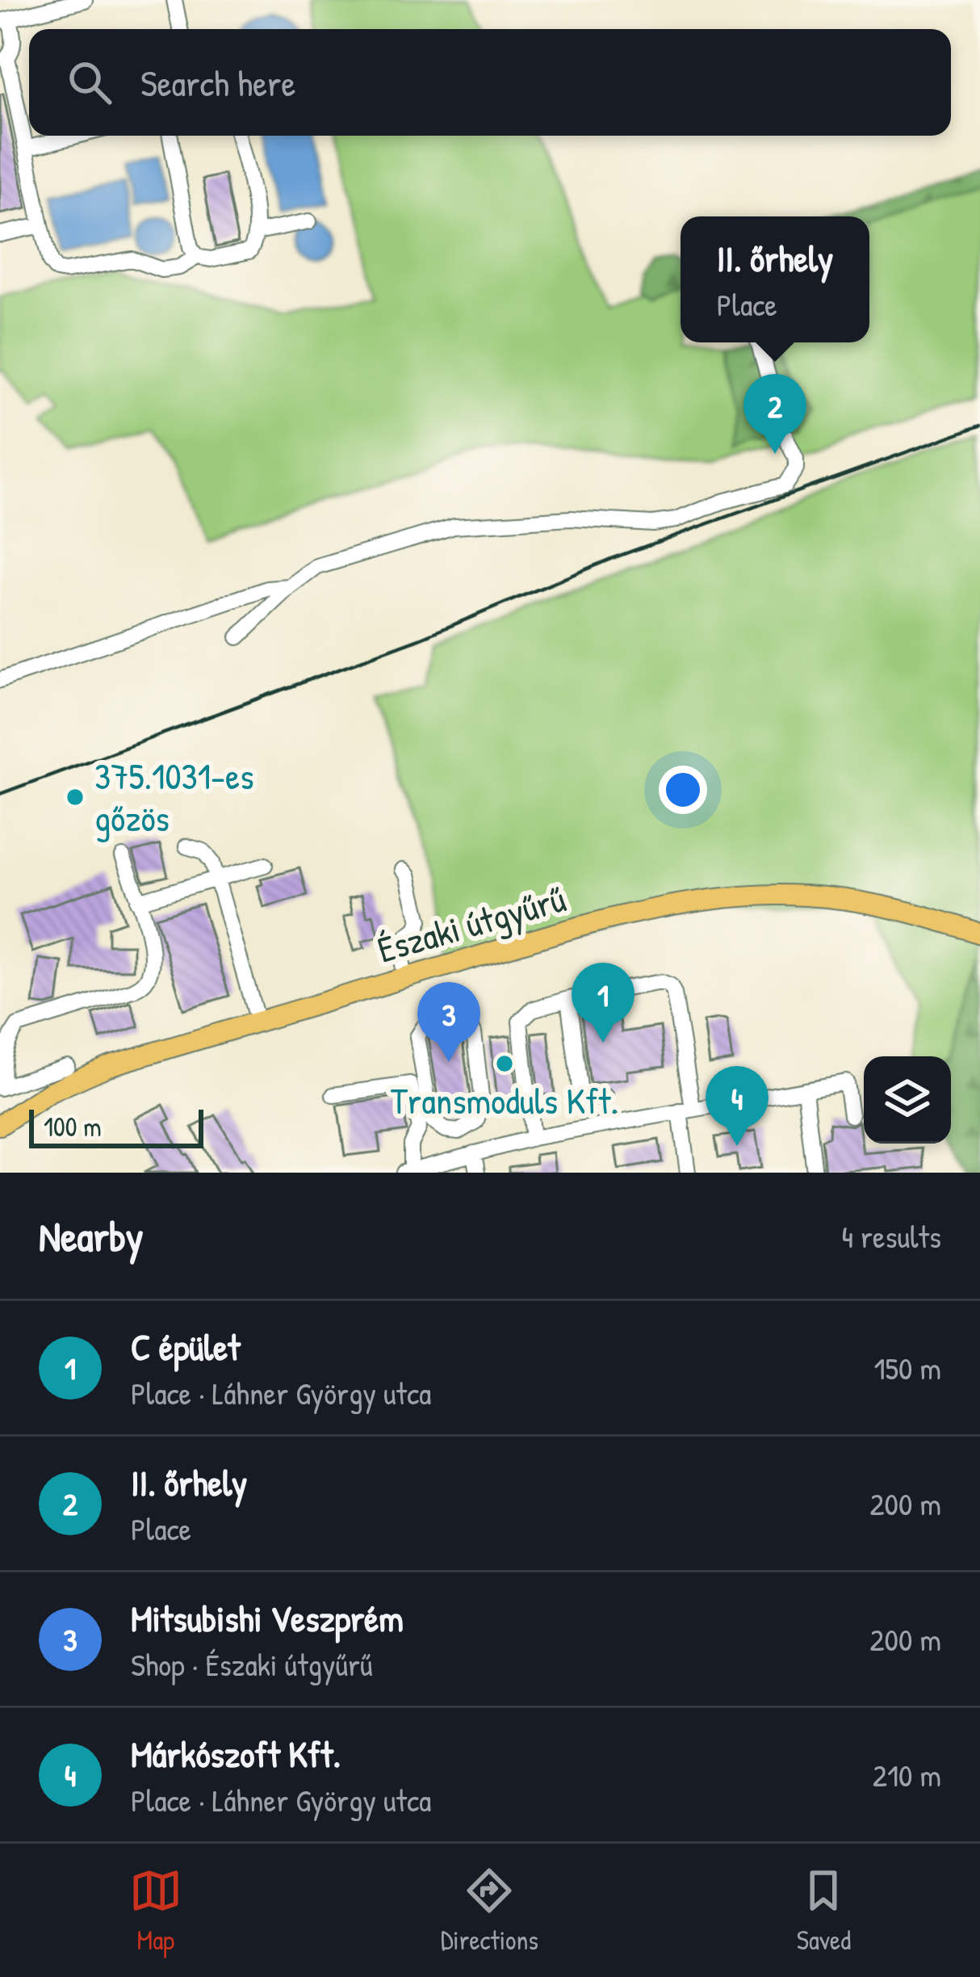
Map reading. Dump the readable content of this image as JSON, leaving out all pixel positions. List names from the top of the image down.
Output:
{
  "streets": {
    "main road": ["Északi útgyűrű"]
  },
  "places": ["375.1031-es gőzös", "Transmoduls Kft."],
  "scale_bar": "100 m",
  "page": {
    "search": "Search here",
    "popup": ["II. őrhely", "Place"],
    "pins": [
      "2",
      "1",
      "3",
      "4"
    ],
    "scale": "100 m",
    "heading": ["Nearby", "4 results"],
    "list": [
      {
        "mark": "1",
        "name": "C épület",
        "note": "Place · Láhner György utca",
        "value": "150 m"
      },
      {
        "mark": "2",
        "name": "II. őrhely",
        "note": "Place",
        "value": "200 m"
      },
      {
        "mark": "3",
        "name": "Mitsubishi Veszprém",
        "note": "Shop · Északi útgyűrű",
        "value": "200 m"
      },
      {
        "mark": "4",
        "name": "Márkószoft Kft.",
        "note": "Place · Láhner György utca",
        "value": "210 m"
      }
    ],
    "nav": ["Map", "Directions", "Saved"]
  }
}
